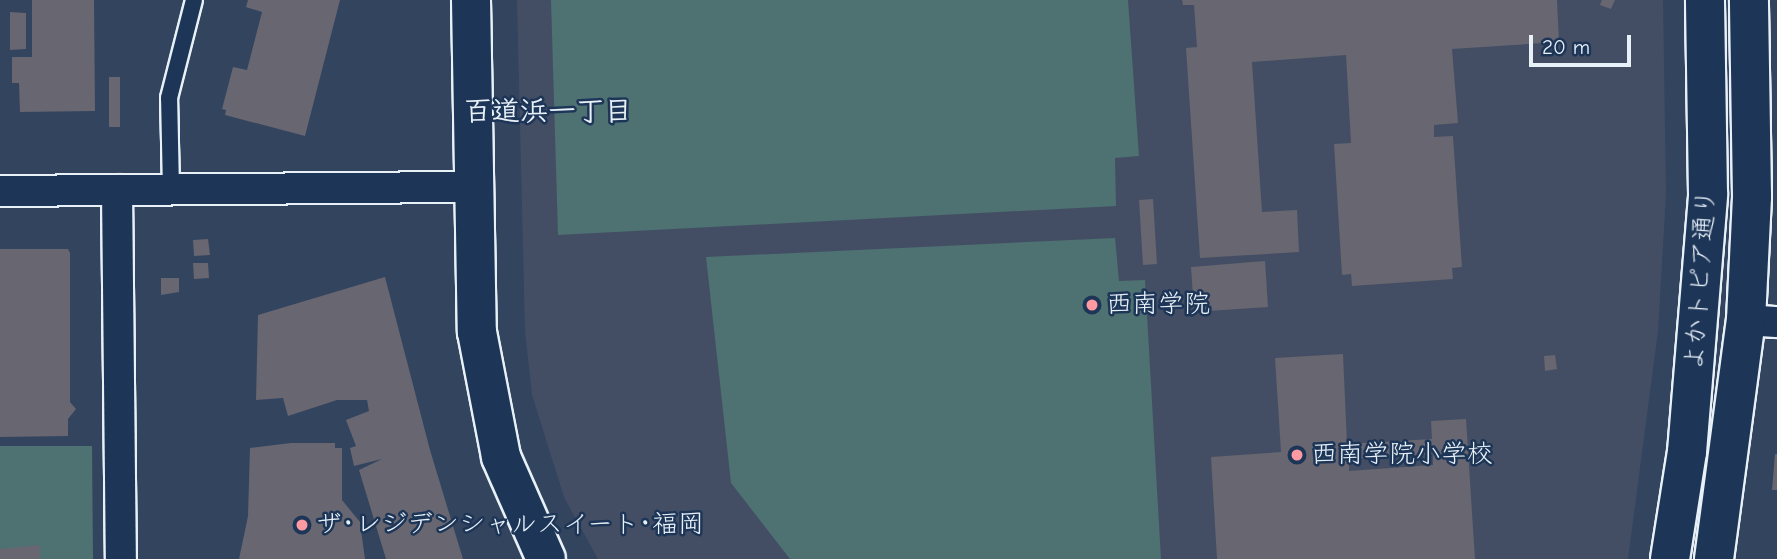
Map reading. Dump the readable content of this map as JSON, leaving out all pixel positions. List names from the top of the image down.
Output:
{
  "streets": {
    "street": ["よかトピア通り"]
  },
  "districts": ["百道浜一丁目"],
  "places": ["西南学院", "西南学院小学校", "ザ･レジデンシャルスイート･福岡"],
  "scale_bar": "20 m"
}
